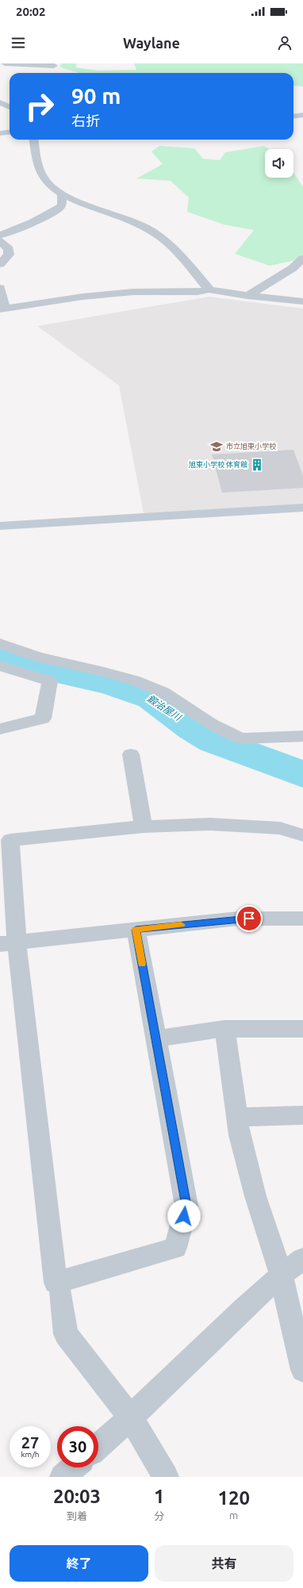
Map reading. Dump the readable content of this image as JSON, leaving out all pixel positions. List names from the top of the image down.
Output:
{
  "water": ["鍛治屋川"],
  "places": {
    "school or university": ["市立旭東小学校"],
    "building": ["旭東小学校 体育館"]
  },
  "page": {
    "status": "20:02",
    "header": "Waylane",
    "turn": ["90 m", "右折"],
    "speed": "27 km/h",
    "limit": "30",
    "eta": [
      "20:03",
      "到着",
      "1",
      "分",
      "120",
      "m"
    ],
    "buttons": ["終了", "共有"]
  }
}
